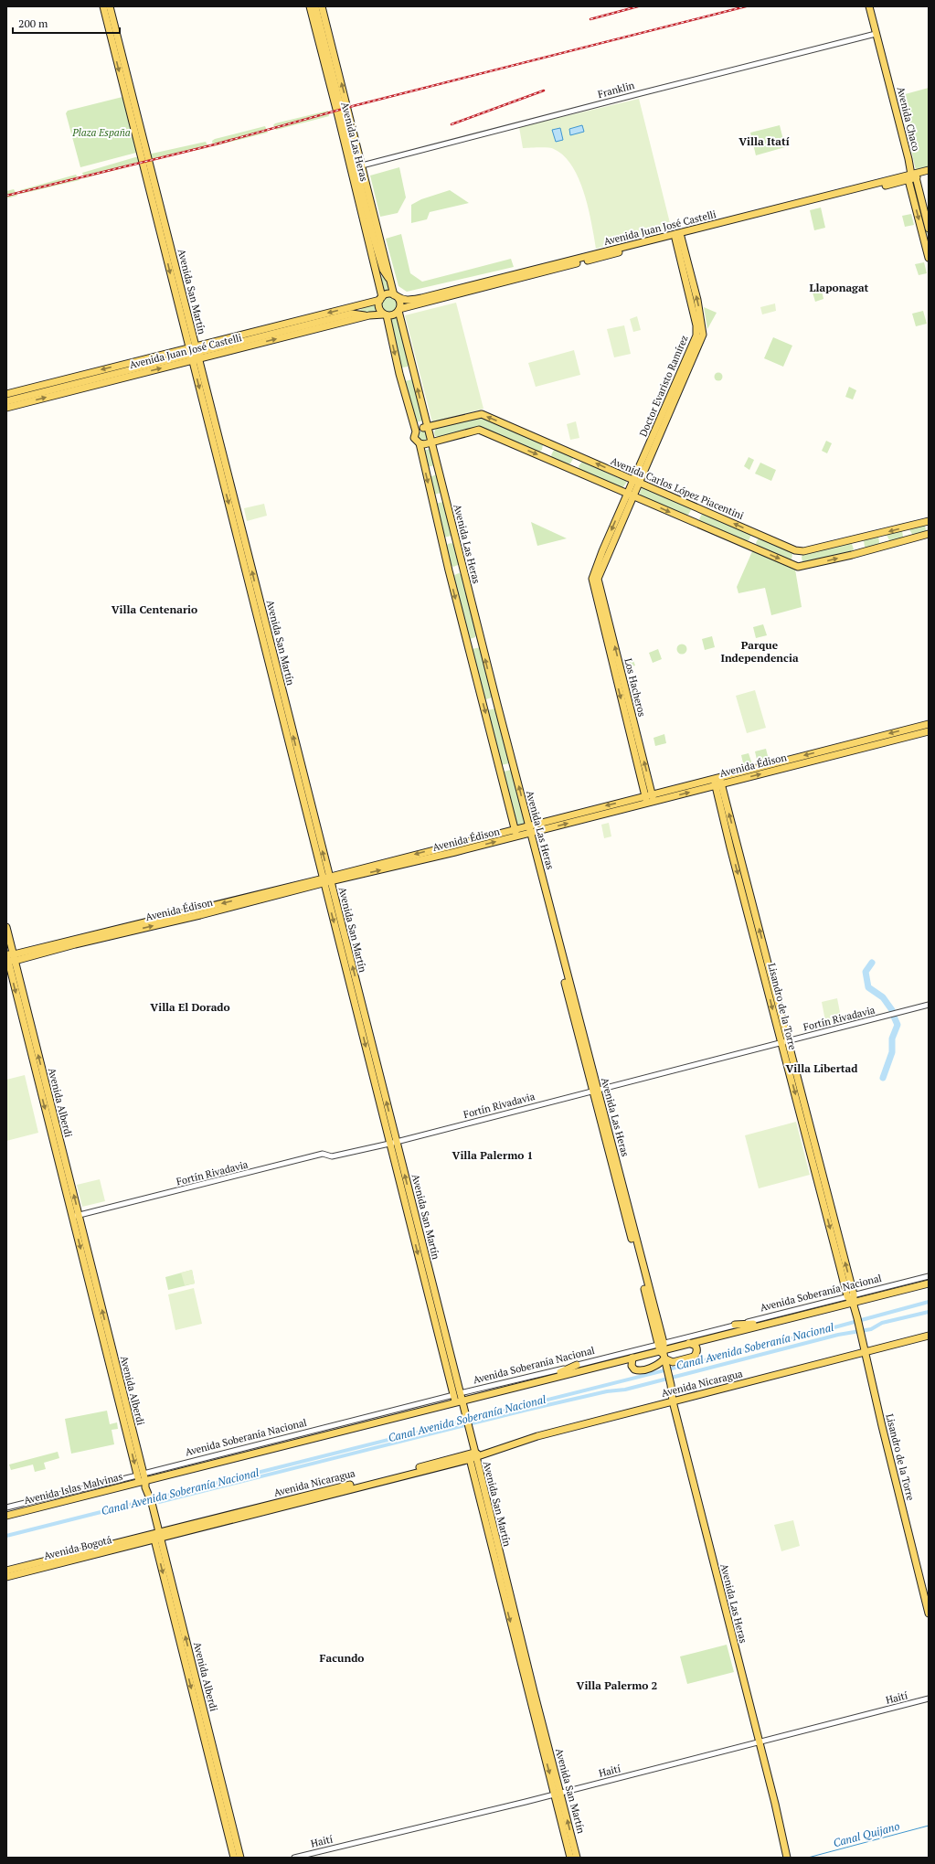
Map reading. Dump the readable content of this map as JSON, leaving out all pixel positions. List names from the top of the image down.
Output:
{
  "streets": {
    "main road": [
      "Avenida Chaco",
      "Avenida Las Heras",
      "Avenida Juan José Castelli",
      "Avenida San Martín",
      "Doctor Evaristo Ramírez",
      "Avenida Carlos López Piacentini",
      "Los Hacheros",
      "Avenida Édison",
      "Lisandro de la Torre",
      "Avenida Alberdi",
      "Avenida Soberanía Nacional",
      "Avenida Nicaragua",
      "Avenida Islas Malvinas",
      "Avenida Bogotá"
    ],
    "street": ["Franklin", "Fortín Rivadavia", "Haití"]
  },
  "crossings": [
    ["Franklin", "Avenida Chaco"],
    ["Franklin", "Avenida Las Heras"],
    ["Avenida Chaco", "Avenida Juan José Castelli"],
    ["Avenida Las Heras", "Avenida Juan José Castelli"],
    ["Avenida Las Heras", "Avenida Carlos López Piacentini"],
    ["Avenida Las Heras", "Avenida Édison"],
    ["Avenida Las Heras", "Fortín Rivadavia"],
    ["Avenida Las Heras", "Avenida Soberanía Nacional"],
    ["Avenida Las Heras", "Avenida Nicaragua"],
    ["Avenida Las Heras", "Haití"],
    ["Avenida Juan José Castelli", "Avenida San Martín"],
    ["Avenida Juan José Castelli", "Doctor Evaristo Ramírez"],
    ["Avenida San Martín", "Avenida Édison"],
    ["Avenida San Martín", "Fortín Rivadavia"],
    ["Avenida San Martín", "Avenida Soberanía Nacional"],
    ["Avenida San Martín", "Avenida Nicaragua"],
    ["Avenida San Martín", "Haití"],
    ["Doctor Evaristo Ramírez", "Avenida Carlos López Piacentini"],
    ["Doctor Evaristo Ramírez", "Los Hacheros"],
    ["Los Hacheros", "Avenida Édison"],
    ["Avenida Édison", "Lisandro de la Torre"],
    ["Avenida Édison", "Avenida Alberdi"],
    ["Lisandro de la Torre", "Fortín Rivadavia"],
    ["Lisandro de la Torre", "Avenida Soberanía Nacional"],
    ["Lisandro de la Torre", "Avenida Nicaragua"],
    ["Fortín Rivadavia", "Avenida Alberdi"],
    ["Avenida Alberdi", "Avenida Soberanía Nacional"],
    ["Avenida Alberdi", "Avenida Nicaragua"],
    ["Avenida Alberdi", "Avenida Islas Malvinas"],
    ["Avenida Alberdi", "Avenida Bogotá"],
    ["Avenida Soberanía Nacional", "Avenida Islas Malvinas"],
    ["Avenida Nicaragua", "Avenida Bogotá"]
  ],
  "districts": [
    "Villa Itatí",
    "Llaponagat",
    "Villa Centenario",
    "Parque Independencia",
    "Villa El Dorado",
    "Villa Libertad",
    "Villa Palermo 1",
    "Facundo",
    "Villa Palermo 2"
  ],
  "water": ["Canal Avenida Soberanía Nacional", "Canal Quijano"],
  "parks": ["Plaza España"],
  "scale_bar": "200 m"
}
